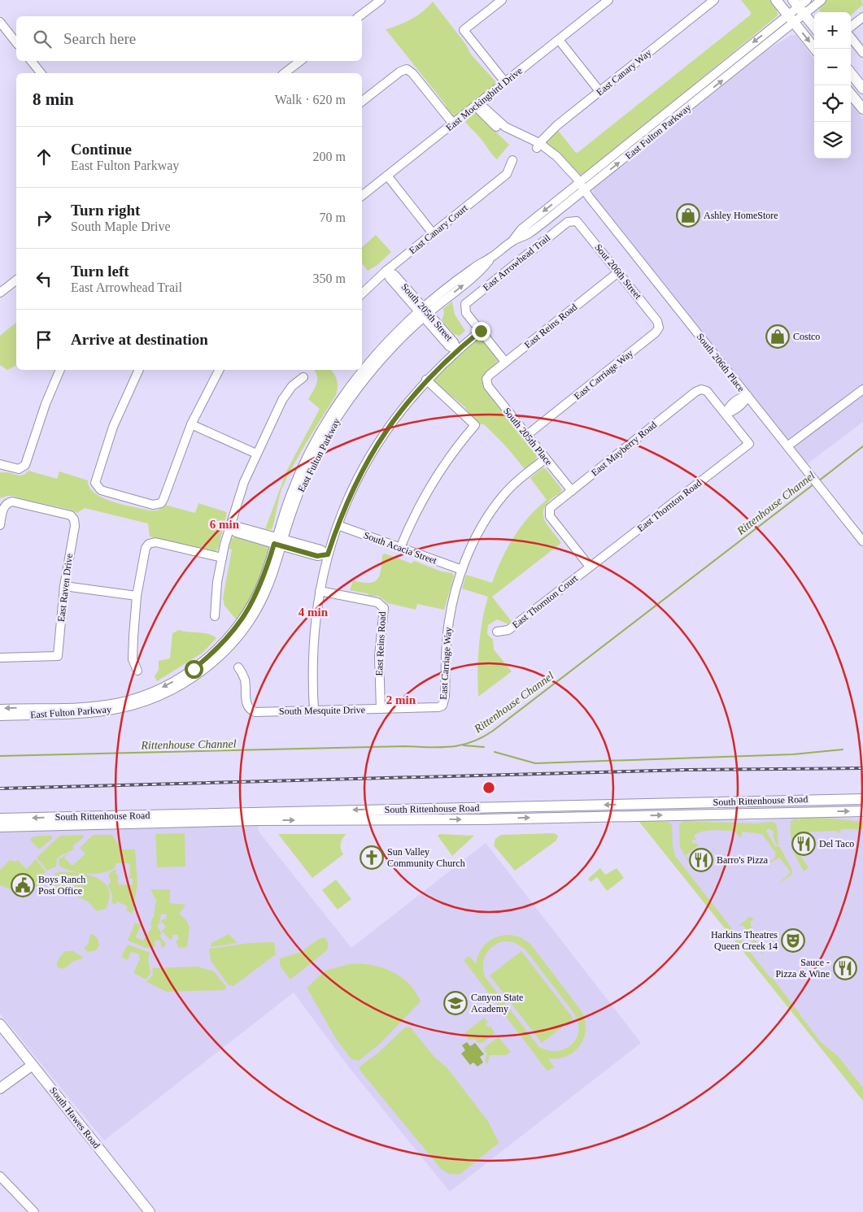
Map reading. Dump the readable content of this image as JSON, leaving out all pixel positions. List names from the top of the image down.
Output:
{
  "streets": {
    "main road": ["South Rittenhouse Road", "South Hawes Road"],
    "street": [
      "East Canary Way",
      "East Mockingbird Drive",
      "East Fulton Parkway",
      "East Canary Court",
      "East Arrowhead Trail",
      "Sout 206th Street",
      "South 205th Street",
      "East Reins Road",
      "South 206th Place",
      "East Carriage Way",
      "South 205th Place",
      "East Mayberry Road",
      "East Thornton Road",
      "South Acacia Street",
      "East Raven Drive",
      "East Thornton Court",
      "South Mesquite Drive"
    ]
  },
  "crossings": [
    ["East Canary Way", "South 206th Place"],
    ["East Mockingbird Drive", "South 206th Place"],
    ["East Fulton Parkway", "South 205th Street"],
    ["East Fulton Parkway", "South 206th Place"],
    ["East Canary Court", "South 205th Street"],
    ["East Arrowhead Trail", "Sout 206th Street"],
    ["Sout 206th Street", "East Reins Road"],
    ["Sout 206th Street", "East Carriage Way"],
    ["East Reins Road", "South 205th Place"],
    ["East Reins Road", "South Mesquite Drive"],
    ["East Carriage Way", "South 205th Place"],
    ["East Carriage Way", "South Acacia Street"],
    ["East Carriage Way", "South Mesquite Drive"],
    ["South 205th Place", "East Mayberry Road"],
    ["East Mayberry Road", "East Thornton Road"],
    ["East Mayberry Road", "East Thornton Court"],
    ["East Thornton Road", "East Thornton Court"]
  ],
  "water": ["Rittenhouse Channel"],
  "places": {
    "shop": ["Ashley HomeStore", "Costco"],
    "restaurant": ["Del Taco", "Barro's Pizza", "Sauce - Pizza & Wine"],
    "church": ["Sun Valley Community Church"],
    "public building": ["Boys Ranch Post Office"],
    "theatre": ["Harkins Theatres Queen Creek 14"],
    "school or university": ["Canyon State Academy"]
  },
  "page": {
    "map_buttons": ["+", "−"],
    "search": "Search here",
    "heading": ["8 min", "Walk · 620 m"],
    "list": [
      ["Continue", "East Fulton Parkway", "200 m"],
      ["Turn right", "South Maple Drive", "70 m"],
      ["Turn left", "East Arrowhead Trail", "350 m"],
      "Arrive at destination"
    ]
  },
  "rings": ["6 min", "4 min", "2 min"]
}
